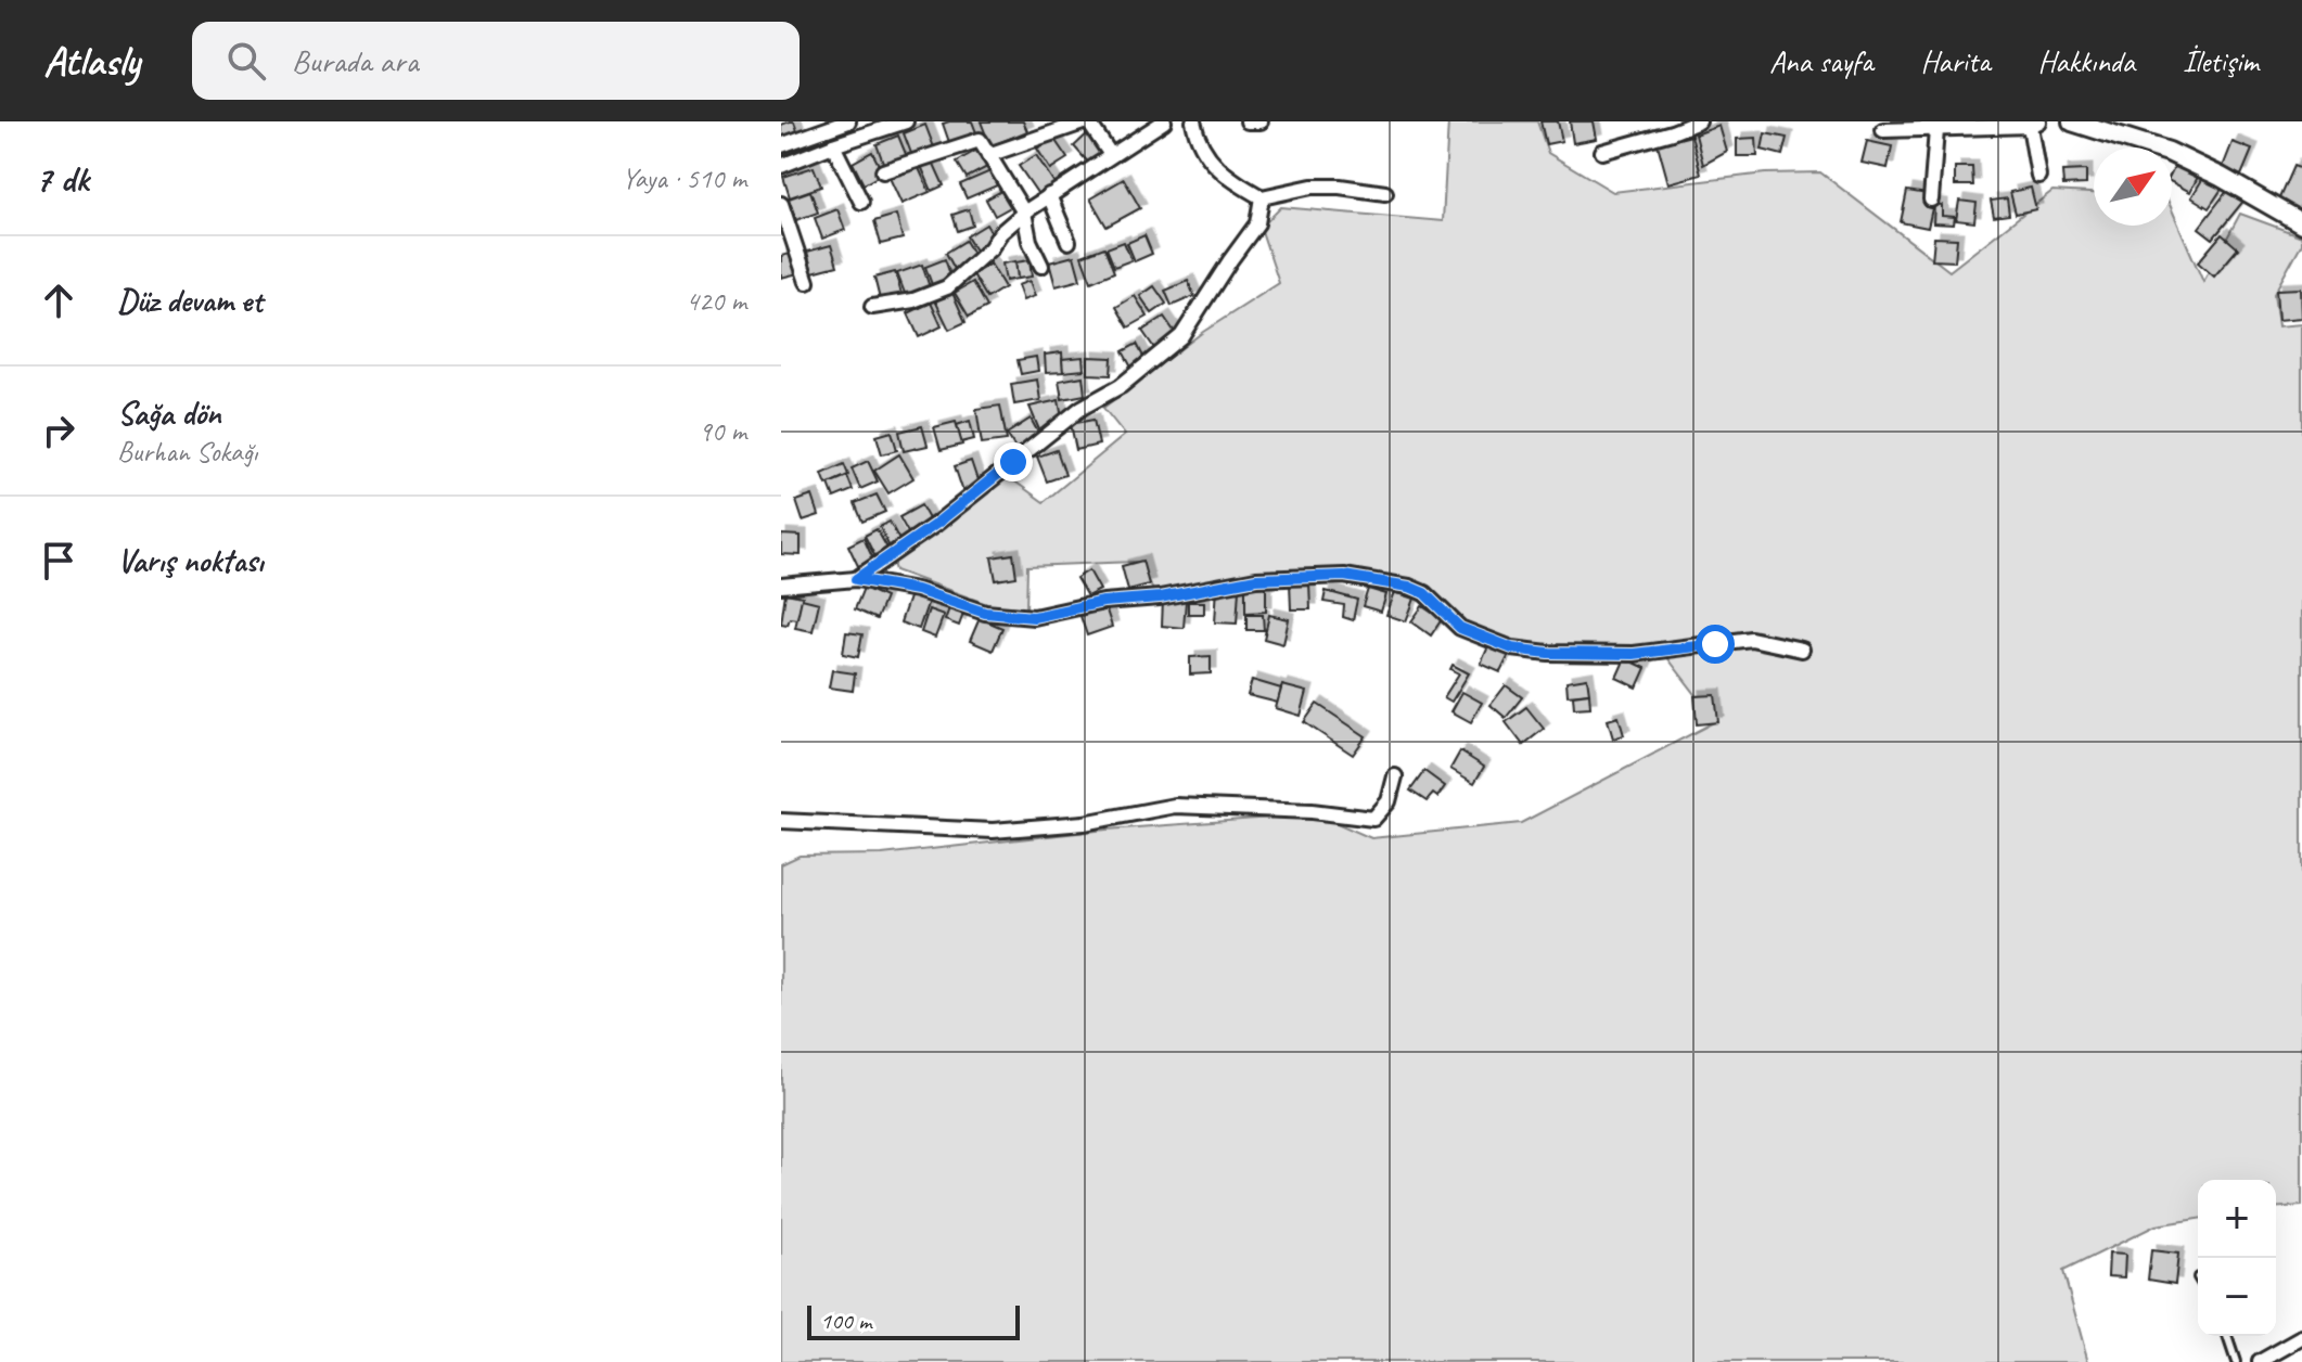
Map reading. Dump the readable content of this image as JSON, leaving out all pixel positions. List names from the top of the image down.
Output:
{
  "scale_bar": "100 m",
  "north": "top right",
  "page": {
    "header": "Atlasly",
    "search": "Burada ara",
    "nav": [
      "Ana sayfa",
      "Harita",
      "Hakkında",
      "İletişim"
    ],
    "heading": ["7 dk", "Yaya · 510 m"],
    "list": [
      ["Düz devam et", "420 m"],
      ["Sağa dön", "Burhan Sokağı", "90 m"],
      "Varış noktası"
    ],
    "map_buttons": ["+", "−"],
    "scale": "100 m"
  }
}
